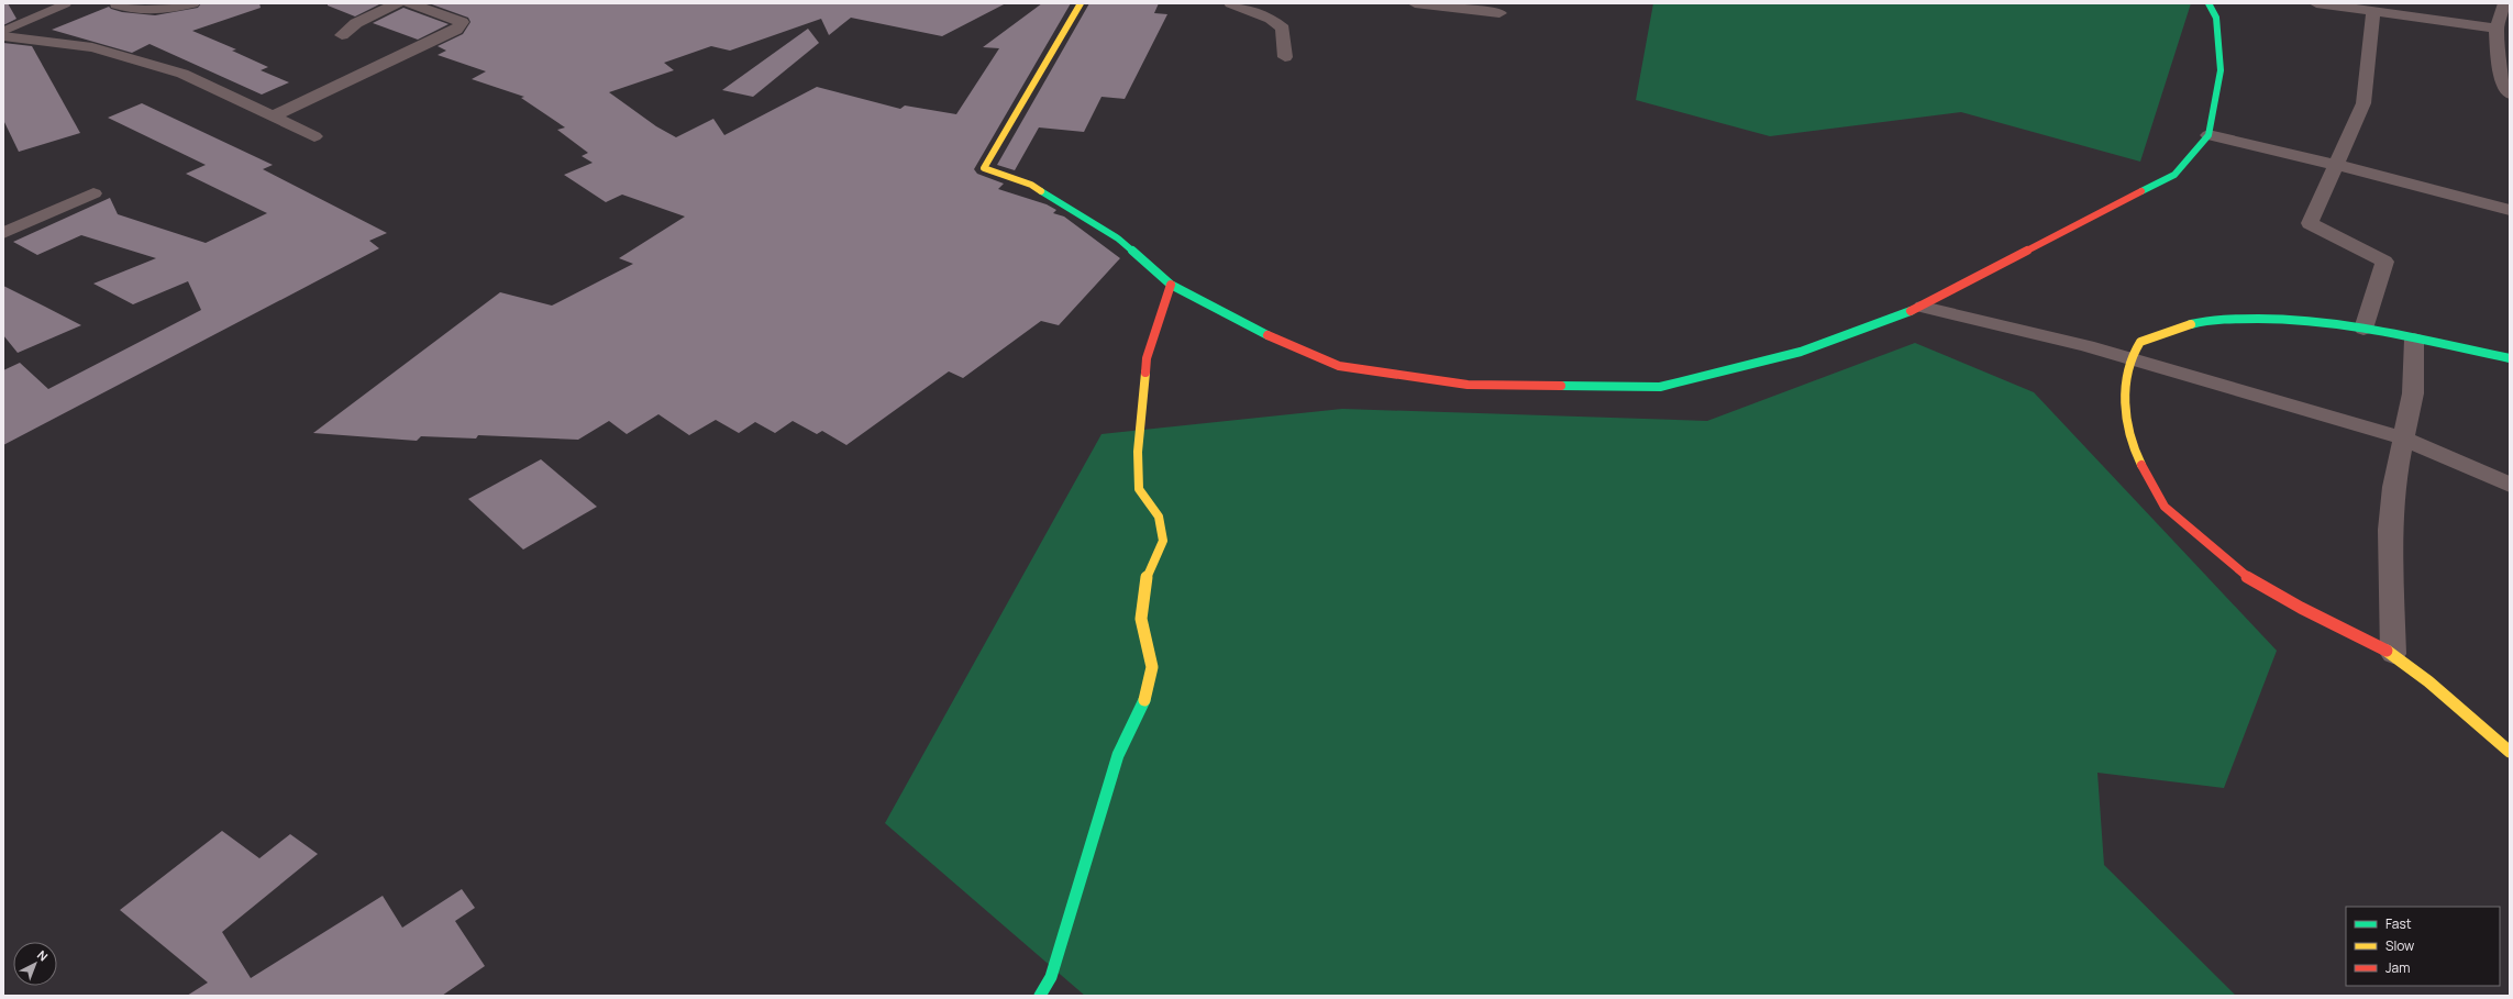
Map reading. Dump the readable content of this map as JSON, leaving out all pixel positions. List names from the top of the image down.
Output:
{
  "legend": ["Fast", "Slow", "Jam"],
  "north": "top right"
}
